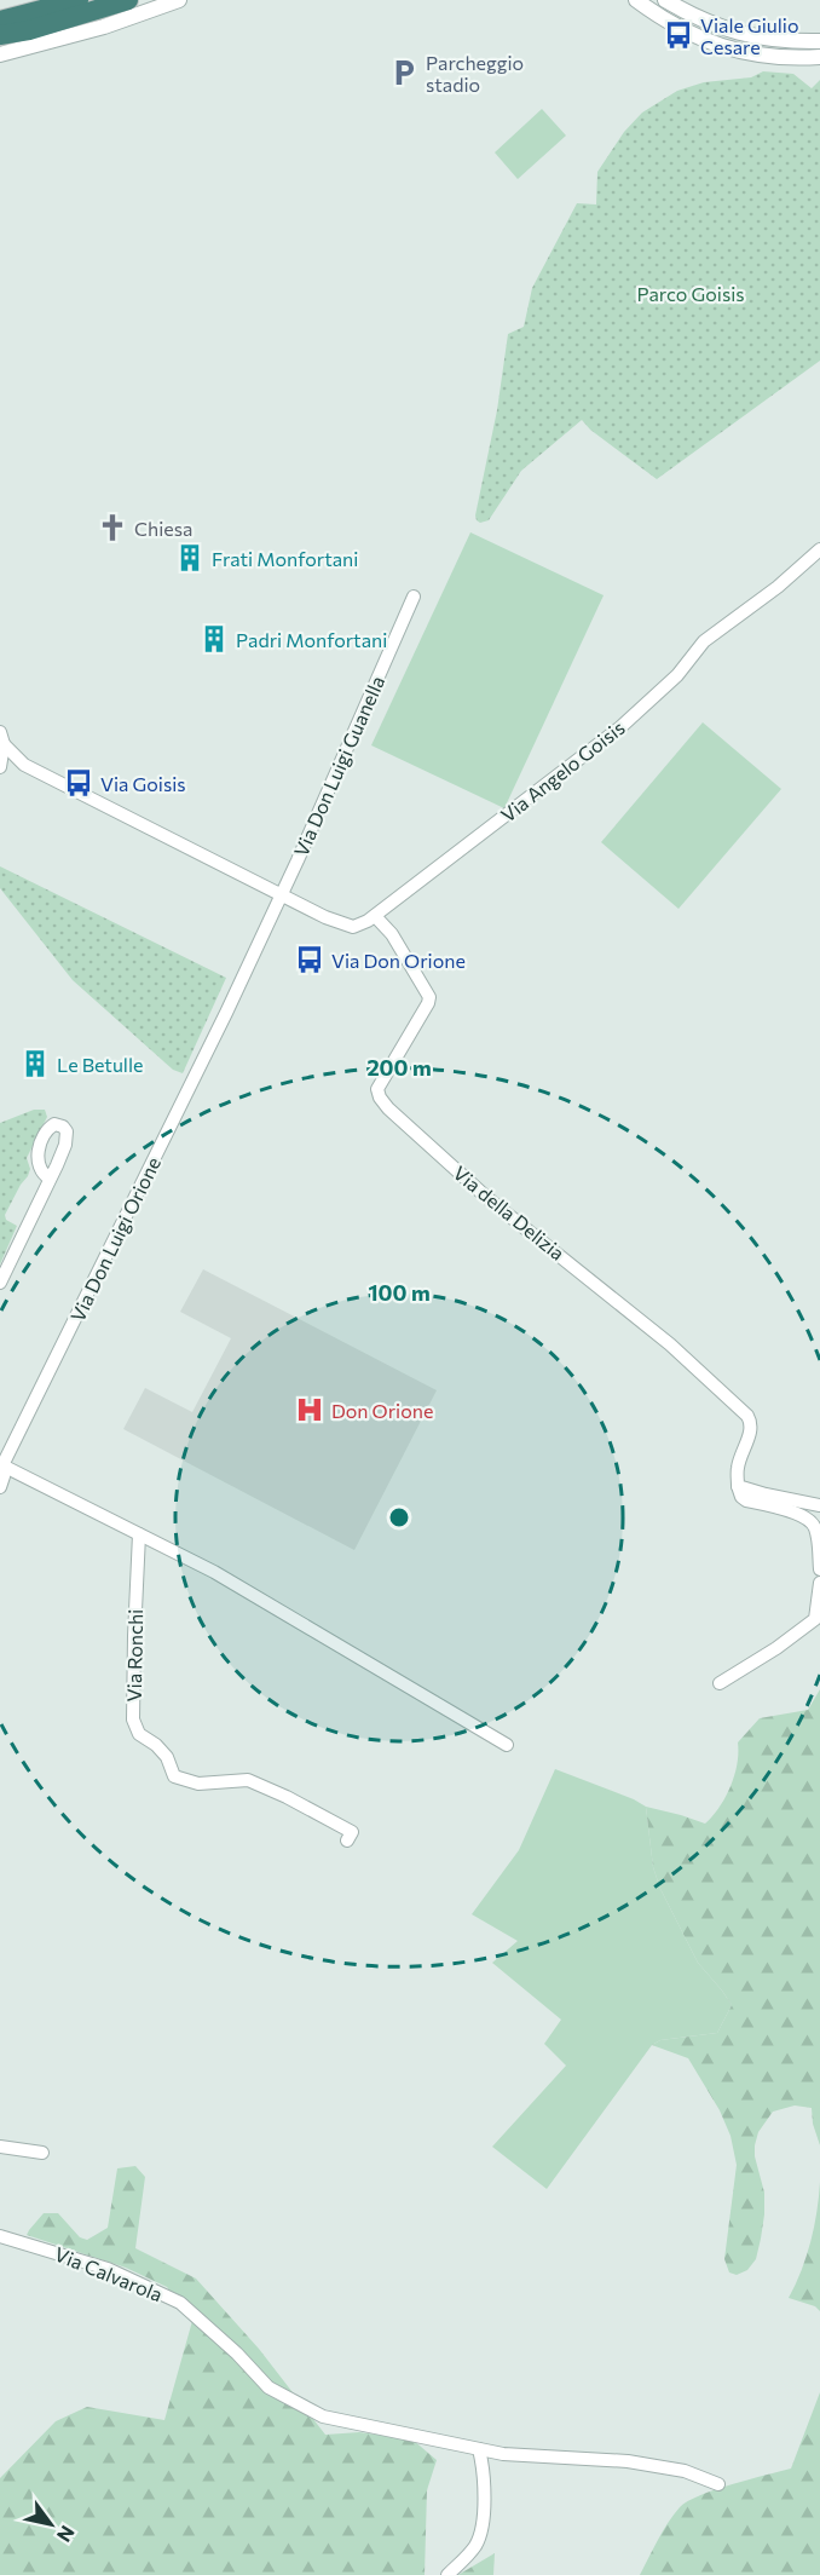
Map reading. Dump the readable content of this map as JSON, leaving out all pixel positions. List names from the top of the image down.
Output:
{
  "streets": {
    "street": [
      "Via Don Luigi Guanella",
      "Via Angelo Goisis",
      "Via della Delizia",
      "Via Don Luigi Orione",
      "Via Ronchi",
      "Via Calvarola"
    ]
  },
  "crossings": [
    ["Via Don Luigi Guanella", "Via Angelo Goisis"],
    ["Via Don Luigi Guanella", "Via Don Luigi Orione"],
    ["Via Angelo Goisis", "Via della Delizia"],
    ["Via Angelo Goisis", "Via Don Luigi Orione"]
  ],
  "parks": ["Parco Goisis"],
  "places": {
    "bus stop": ["Viale Giulio Cesare", "Via Goisis", "Via Don Orione"],
    "parking": ["Parcheggio stadio"],
    "church": ["Chiesa"],
    "building": ["Frati Monfortani", "Padri Monfortani", "Le Betulle"],
    "hospital": ["Don Orione"]
  },
  "north": "bottom right",
  "rings": ["200 m", "100 m"]
}
